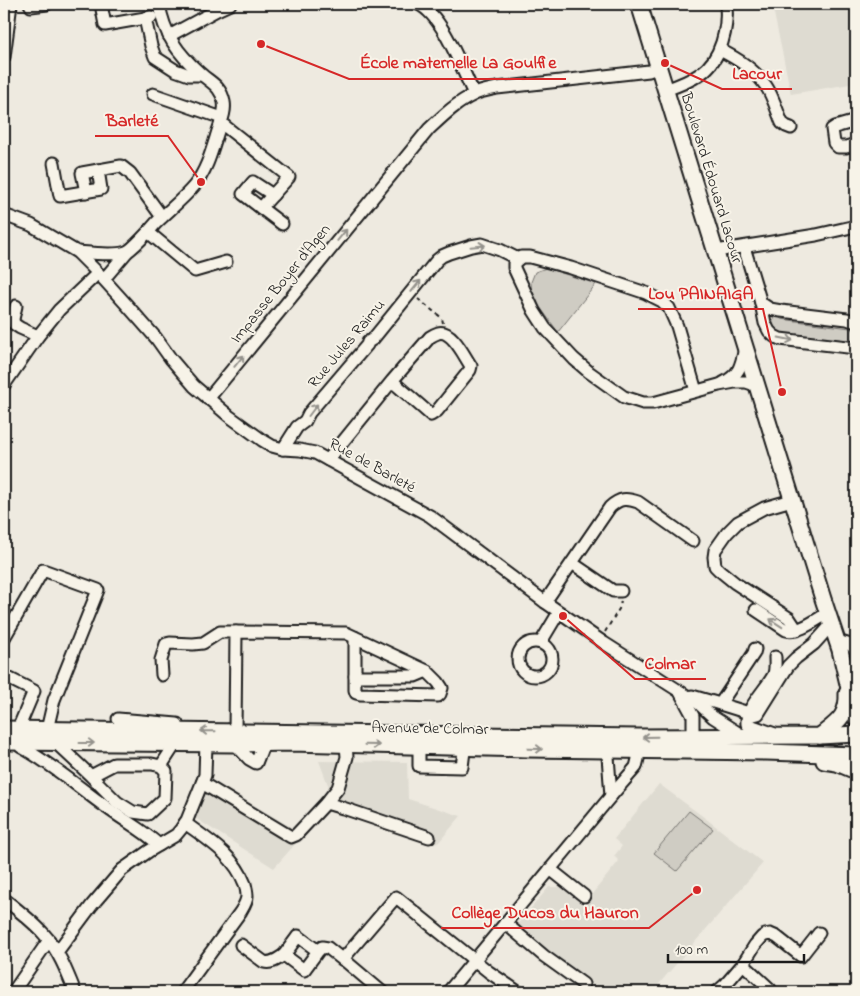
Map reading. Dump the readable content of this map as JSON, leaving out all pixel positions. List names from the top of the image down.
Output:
{
  "streets": {
    "main road": ["Boulevard Édouard Lacour", "Avenue de Colmar"],
    "street": ["Impasse Boyer d'Agen", "Rue Jules Raimu", "Rue de Barleté"]
  },
  "crossings": [
    ["Boulevard Édouard Lacour", "Impasse Boyer d'Agen"],
    ["Boulevard Édouard Lacour", "Avenue de Colmar"],
    ["Impasse Boyer d'Agen", "Rue de Barleté"],
    ["Rue Jules Raimu", "Rue de Barleté"],
    ["Rue de Barleté", "Avenue de Colmar"]
  ],
  "one_way": ["Impasse Boyer d'Agen"],
  "places": [
    "École maternelle La Goulfie",
    "Lacour",
    "Barleté",
    "Lou PAINAIGA",
    "Colmar",
    "Collège Ducos du Hauron"
  ],
  "scale_bar": "100 m"
}
